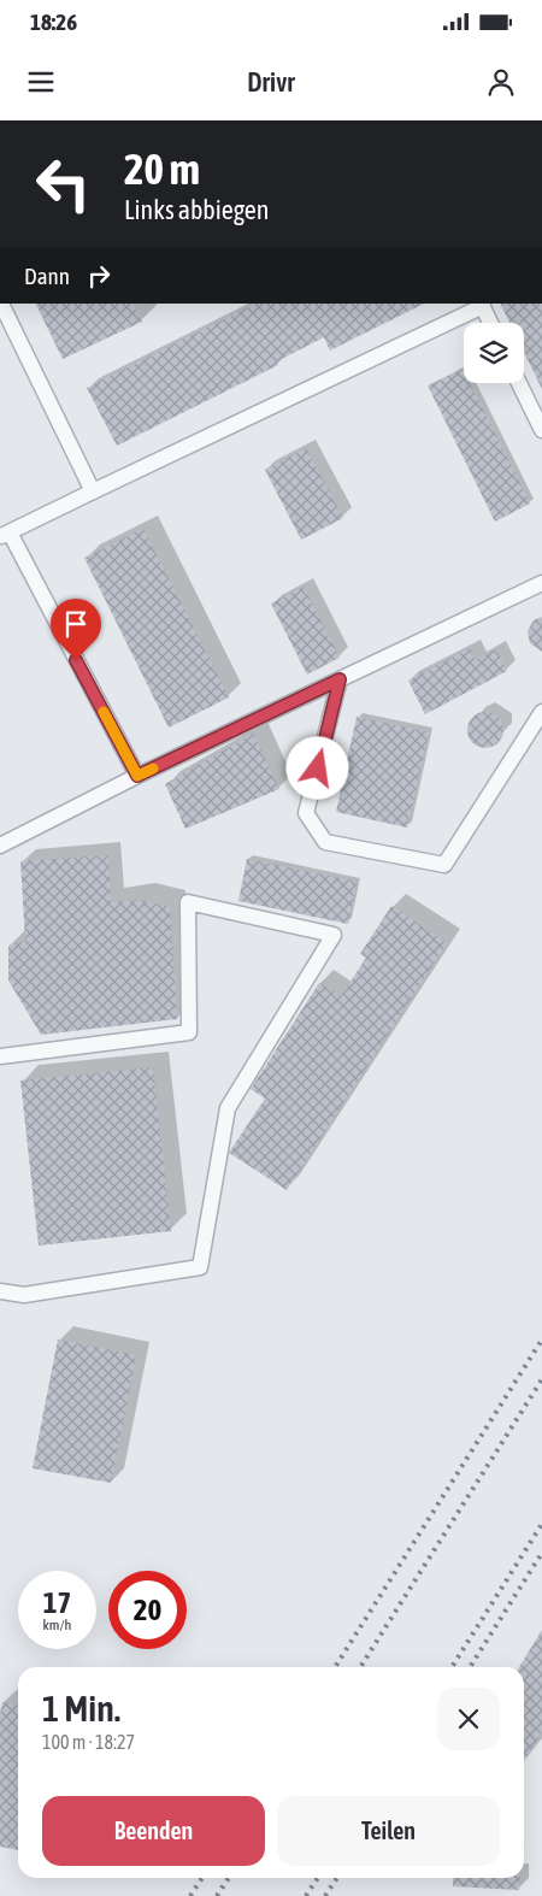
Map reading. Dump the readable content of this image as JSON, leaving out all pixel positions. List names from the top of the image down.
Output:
{
  "page": {
    "status": "18:26",
    "header": "Drivr",
    "turn": ["20 m", "Links abbiegen"],
    "then": "Dann",
    "speed": "17 km/h",
    "limit": "20",
    "heading": ["1 Min.", "100 m · 18:27"],
    "buttons": ["Beenden", "Teilen"]
  }
}
